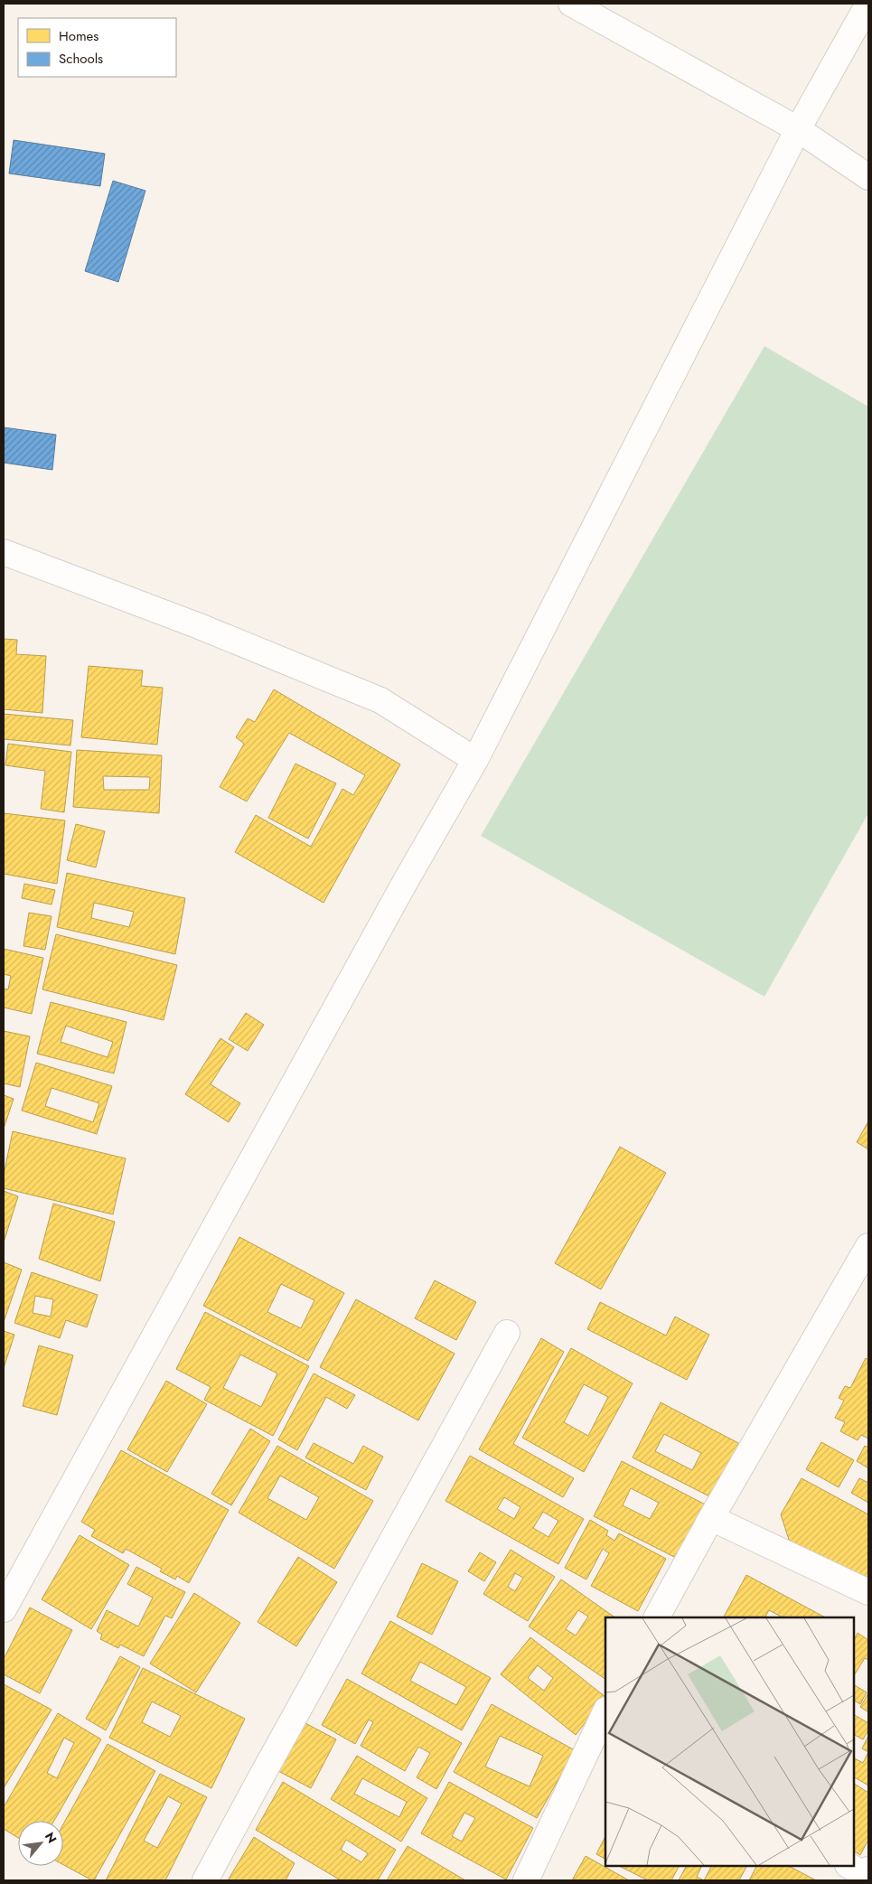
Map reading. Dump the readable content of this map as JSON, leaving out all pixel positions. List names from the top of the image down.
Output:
{
  "legend": ["Homes", "Schools"],
  "north": "top right"
}
